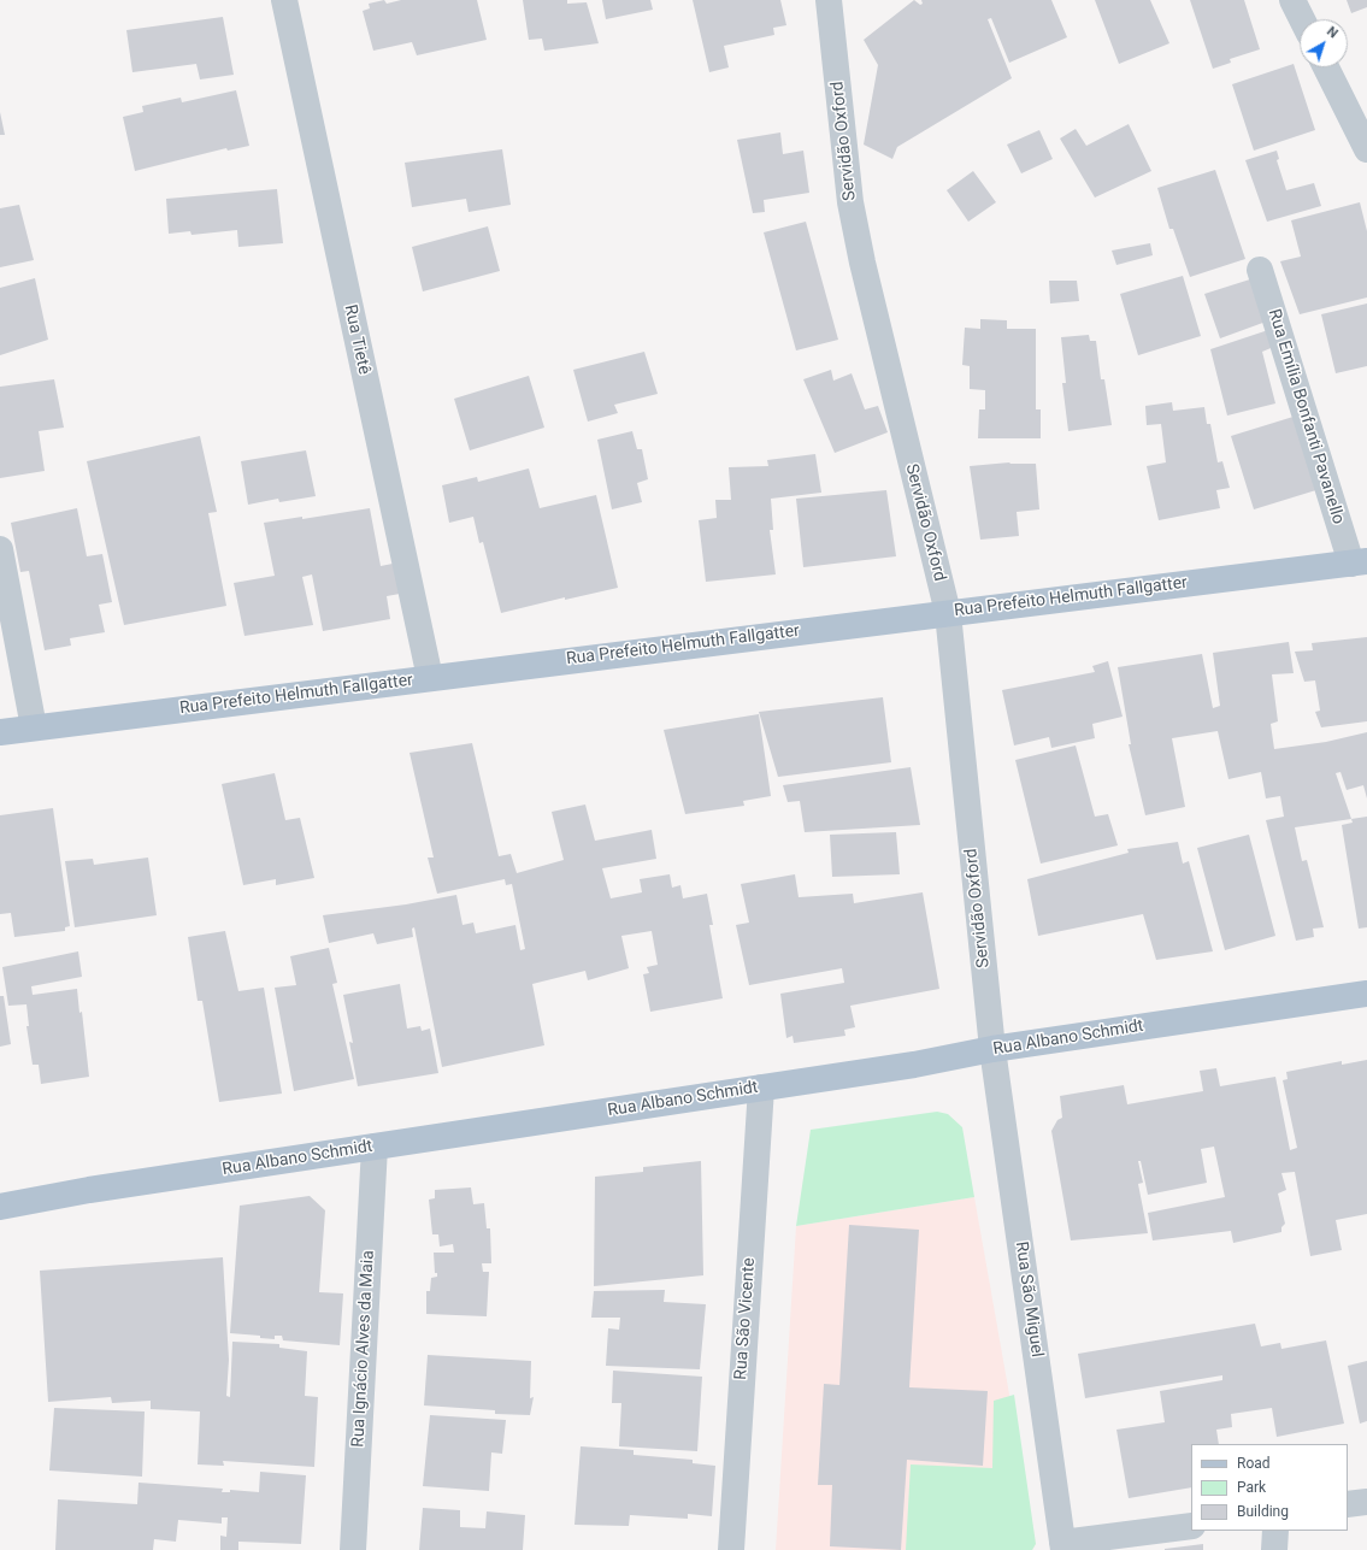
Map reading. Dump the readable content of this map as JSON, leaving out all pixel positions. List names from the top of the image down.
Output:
{
  "streets": {
    "main road": ["Rua Prefeito Helmuth Fallgatter", "Rua Albano Schmidt"],
    "street": [
      "Servidão Oxford",
      "Rua Tietê",
      "Rua Emília Bonfanti Pavanello",
      "Rua São Miguel",
      "Rua São Vicente",
      "Rua Ignácio Alves da Maia"
    ]
  },
  "crossings": [
    ["Servidão Oxford", "Rua Prefeito Helmuth Fallgatter"],
    ["Servidão Oxford", "Rua Albano Schmidt"],
    ["Servidão Oxford", "Rua São Miguel"],
    ["Rua Tietê", "Rua Prefeito Helmuth Fallgatter"],
    ["Rua Emília Bonfanti Pavanello", "Rua Prefeito Helmuth Fallgatter"],
    ["Rua Albano Schmidt", "Rua São Miguel"],
    ["Rua Albano Schmidt", "Rua São Vicente"],
    ["Rua Albano Schmidt", "Rua Ignácio Alves da Maia"]
  ],
  "legend": ["Road", "Park", "Building"],
  "north": "top right"
}
